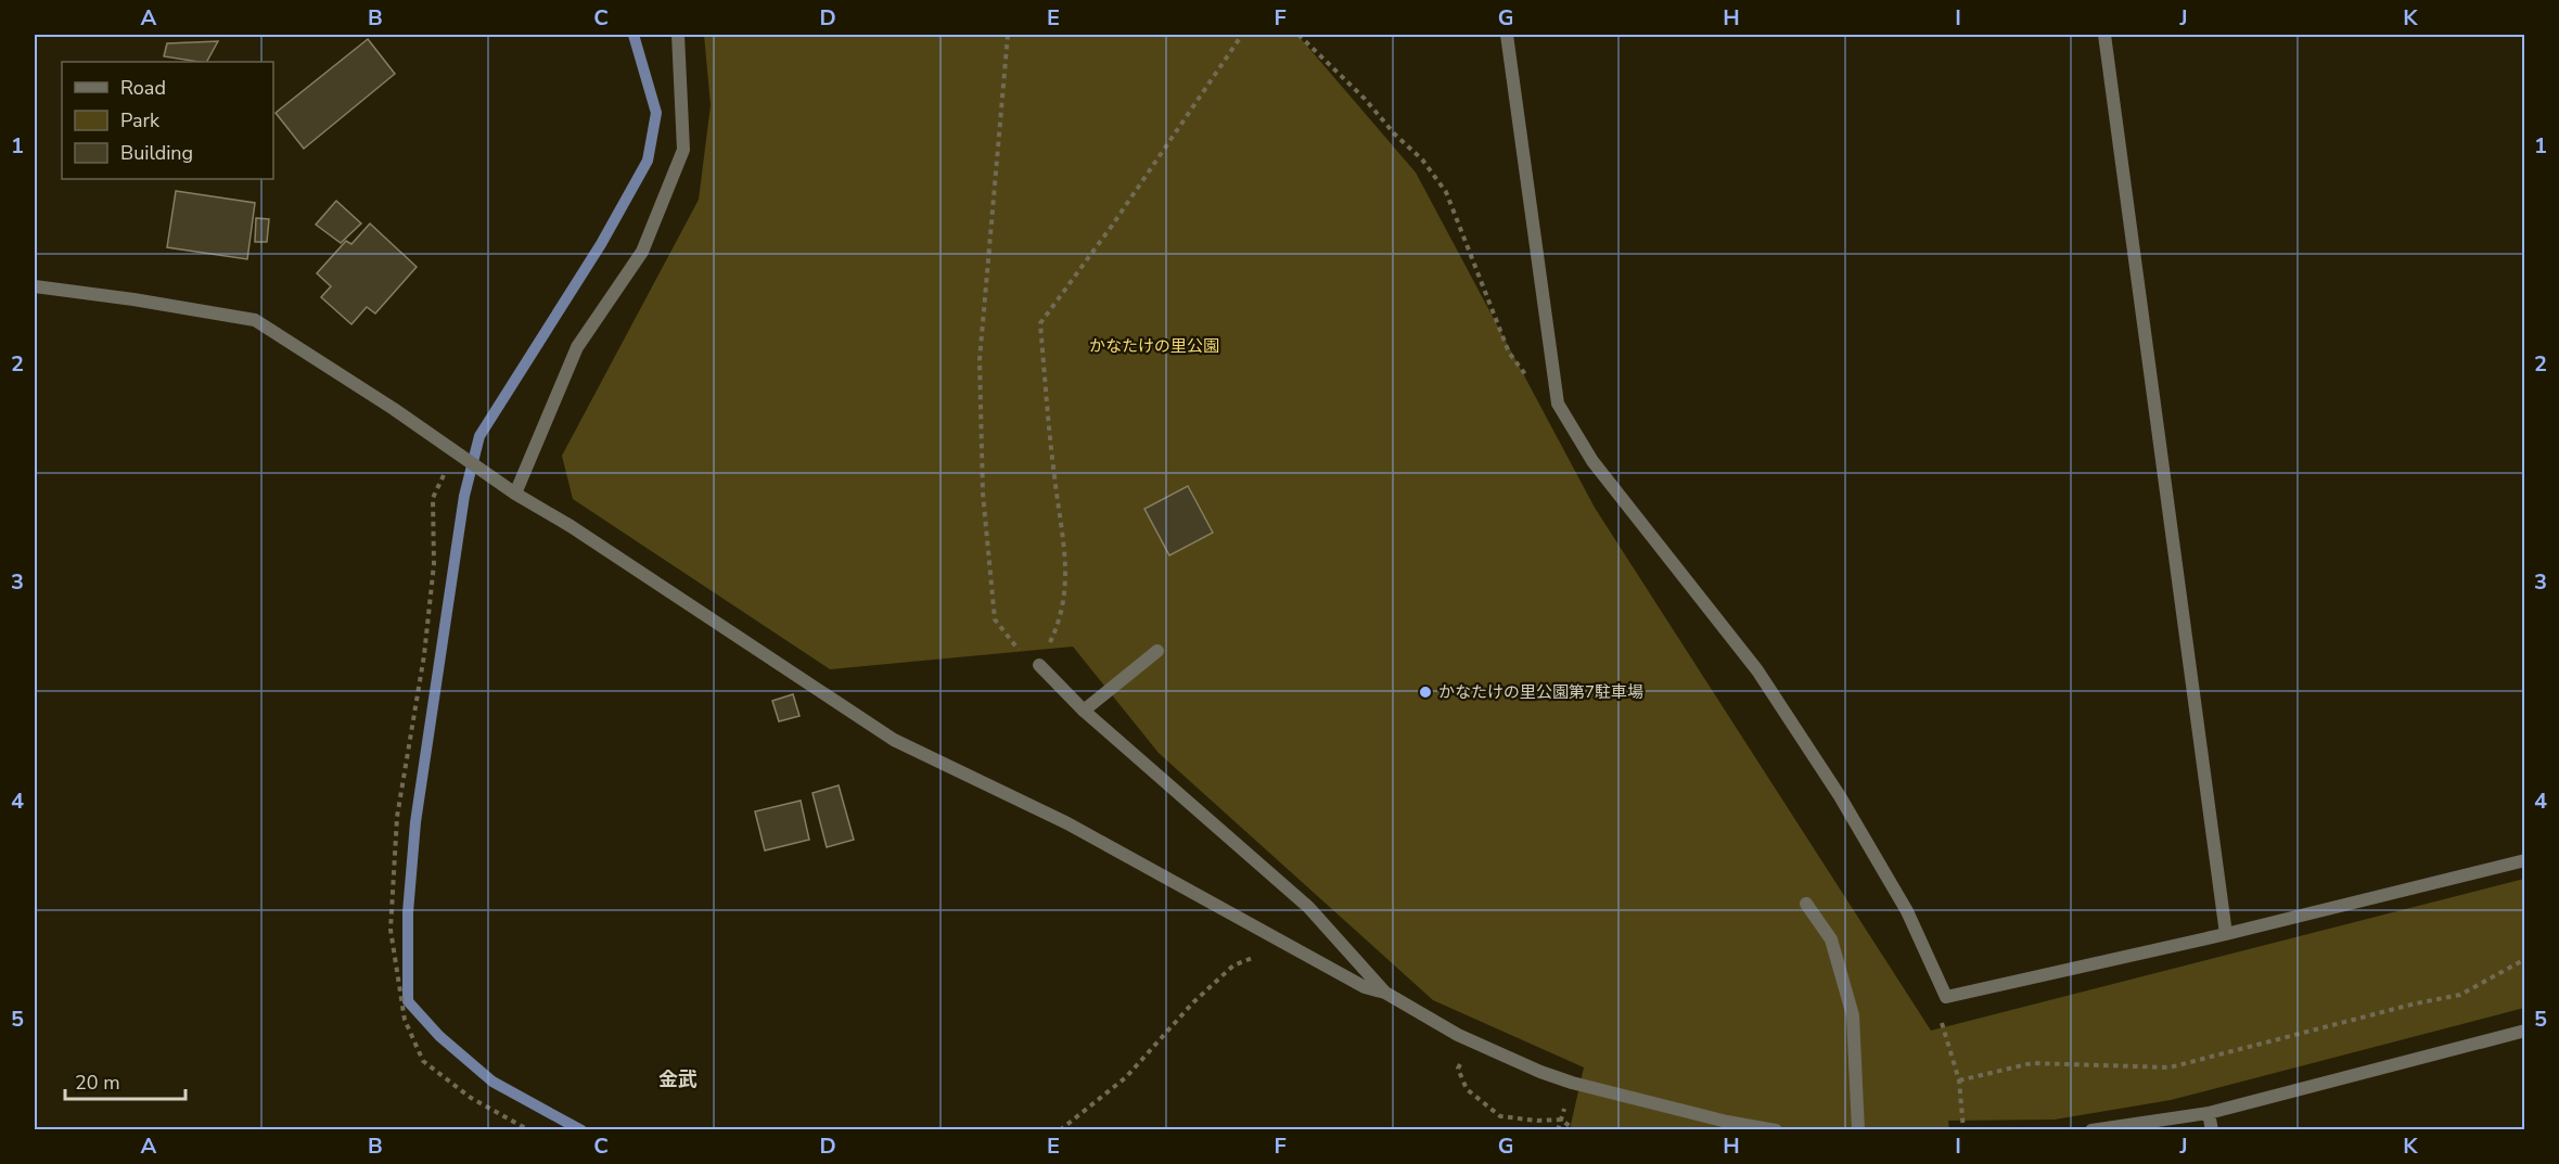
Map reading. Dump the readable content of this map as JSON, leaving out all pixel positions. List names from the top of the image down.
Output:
{
  "districts": ["金武"],
  "parks": ["かなたけの里公園"],
  "places": ["かなたけの里公園第7駐車場"],
  "legend": ["Road", "Park", "Building"],
  "scale_bar": "20 m",
  "grid": {
    "columns": [
      "A",
      "B",
      "C",
      "D",
      "E",
      "F",
      "G",
      "H",
      "I",
      "J",
      "K"
    ],
    "rows": [
      "1",
      "2",
      "3",
      "4",
      "5"
    ]
  }
}
